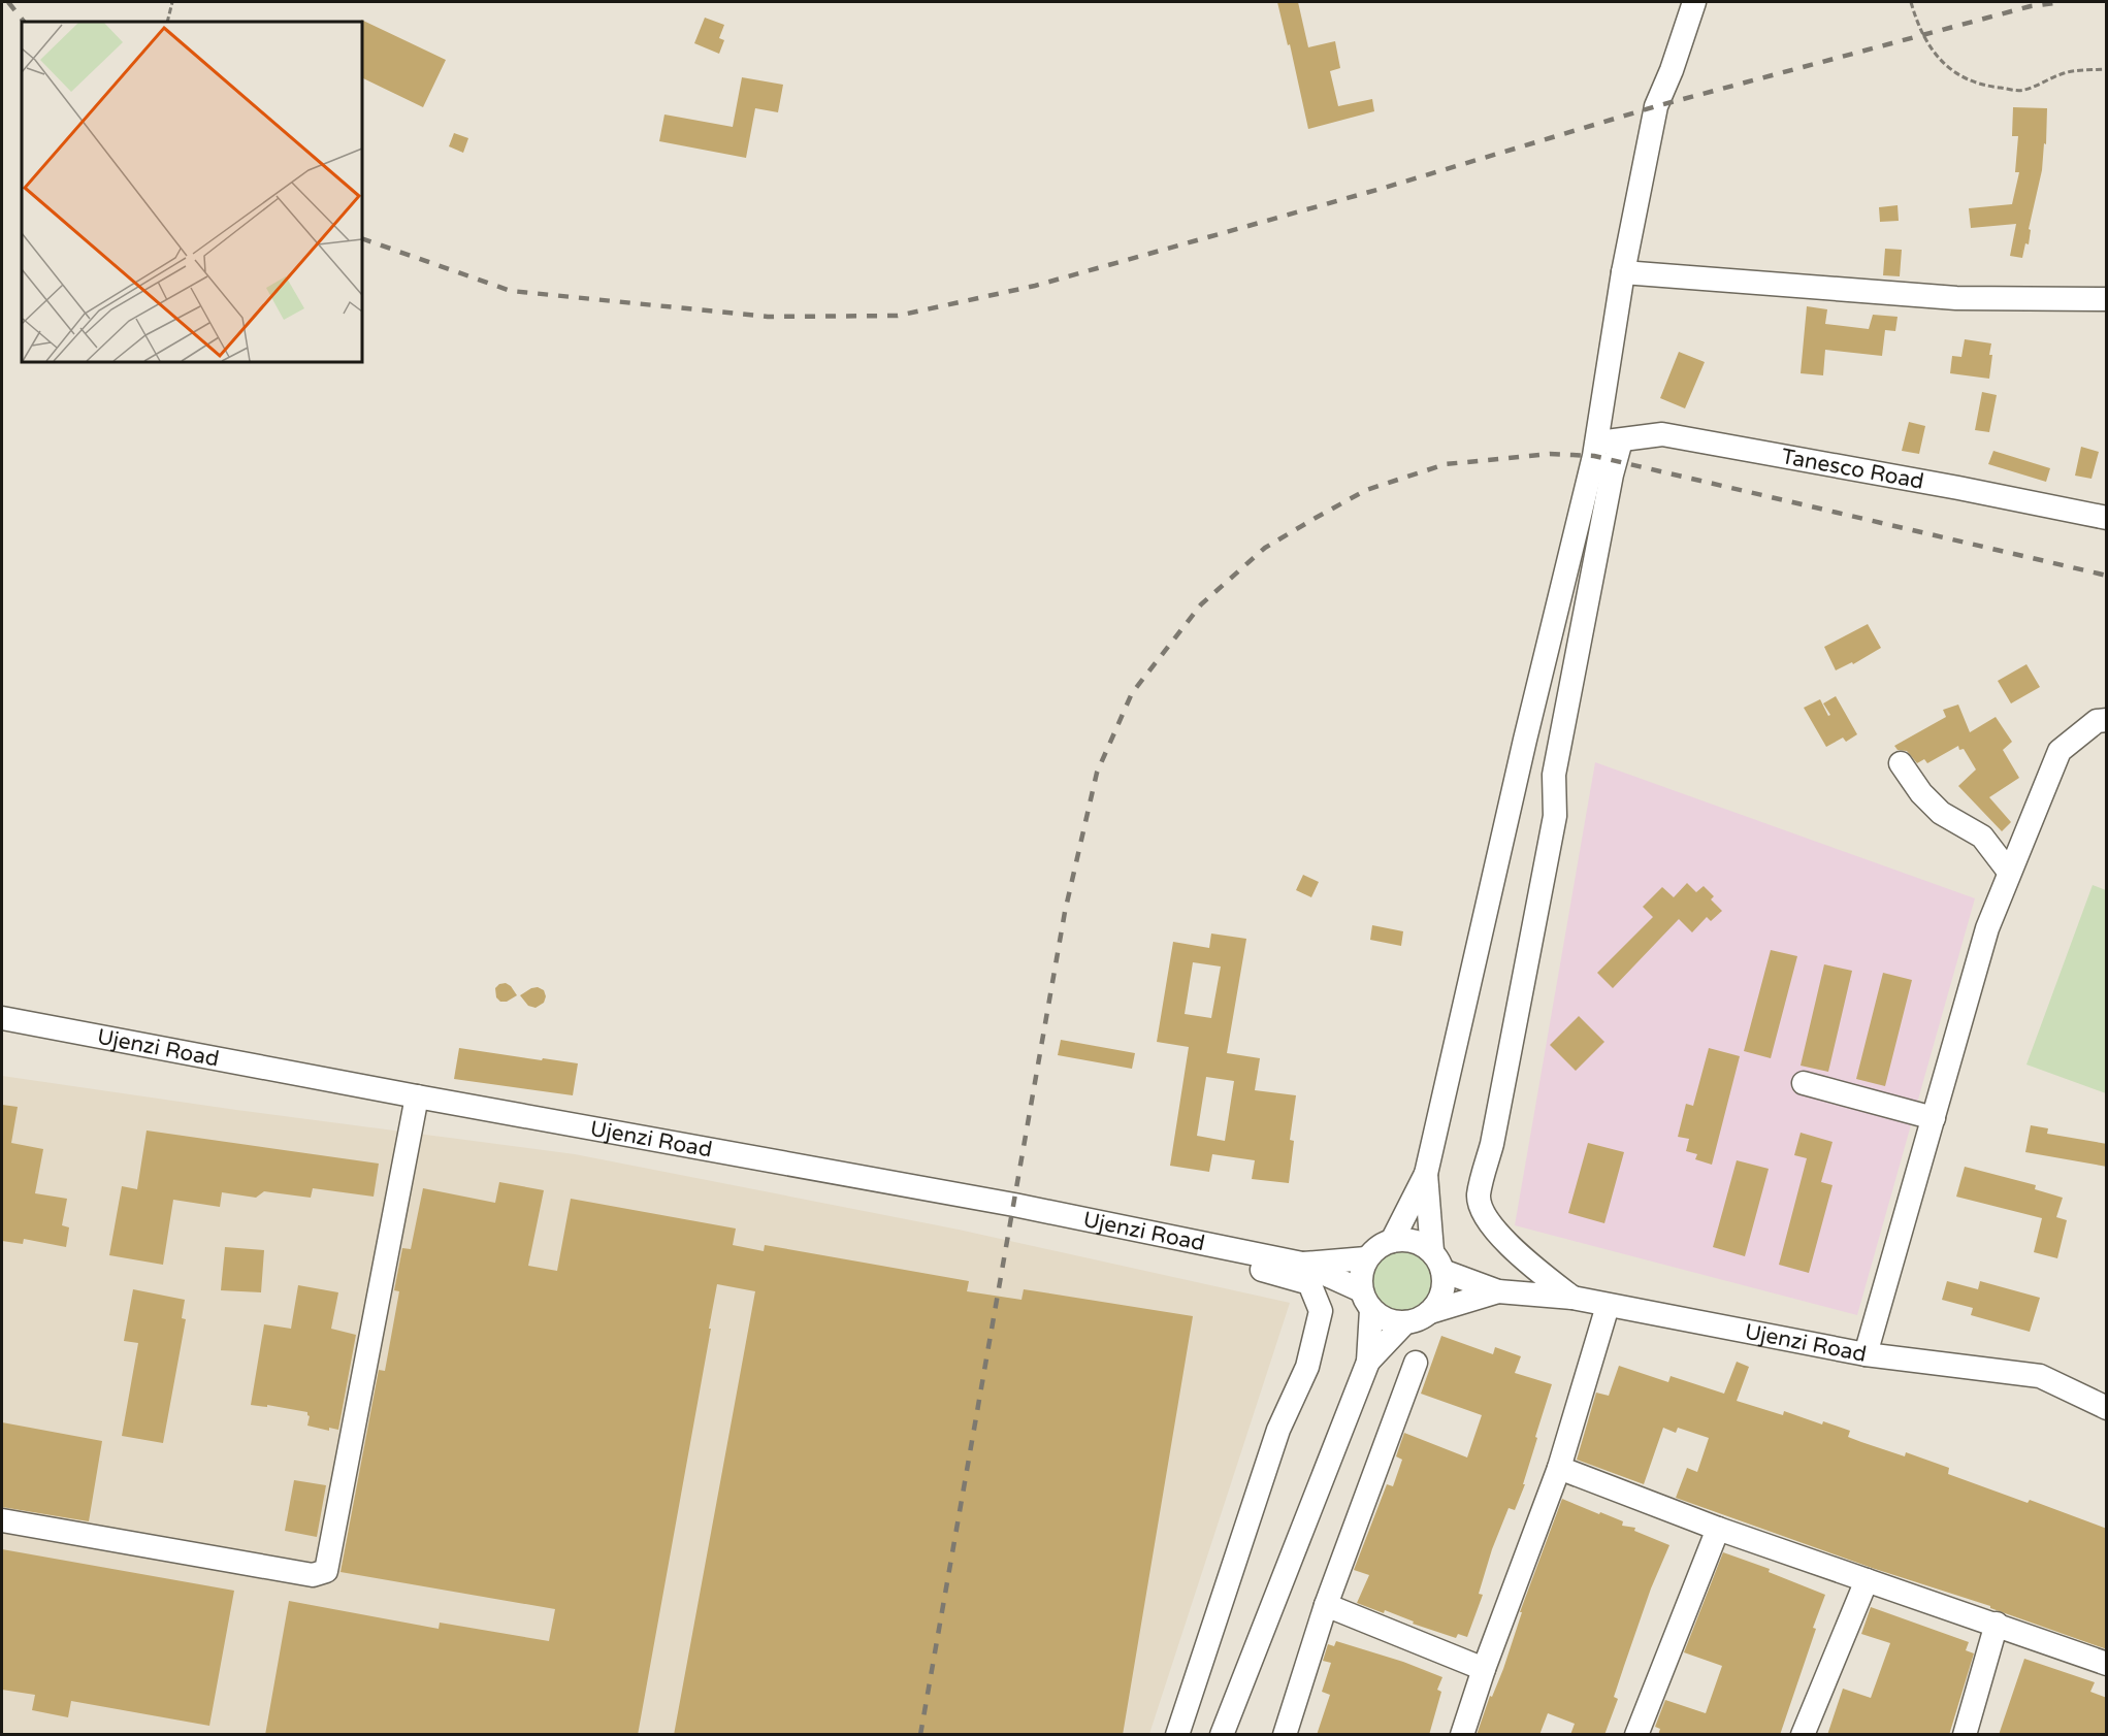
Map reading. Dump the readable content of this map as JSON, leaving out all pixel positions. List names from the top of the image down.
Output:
{
  "streets": {
    "street": ["Tanesco Road", "Ujenzi Road"]
  }
}
